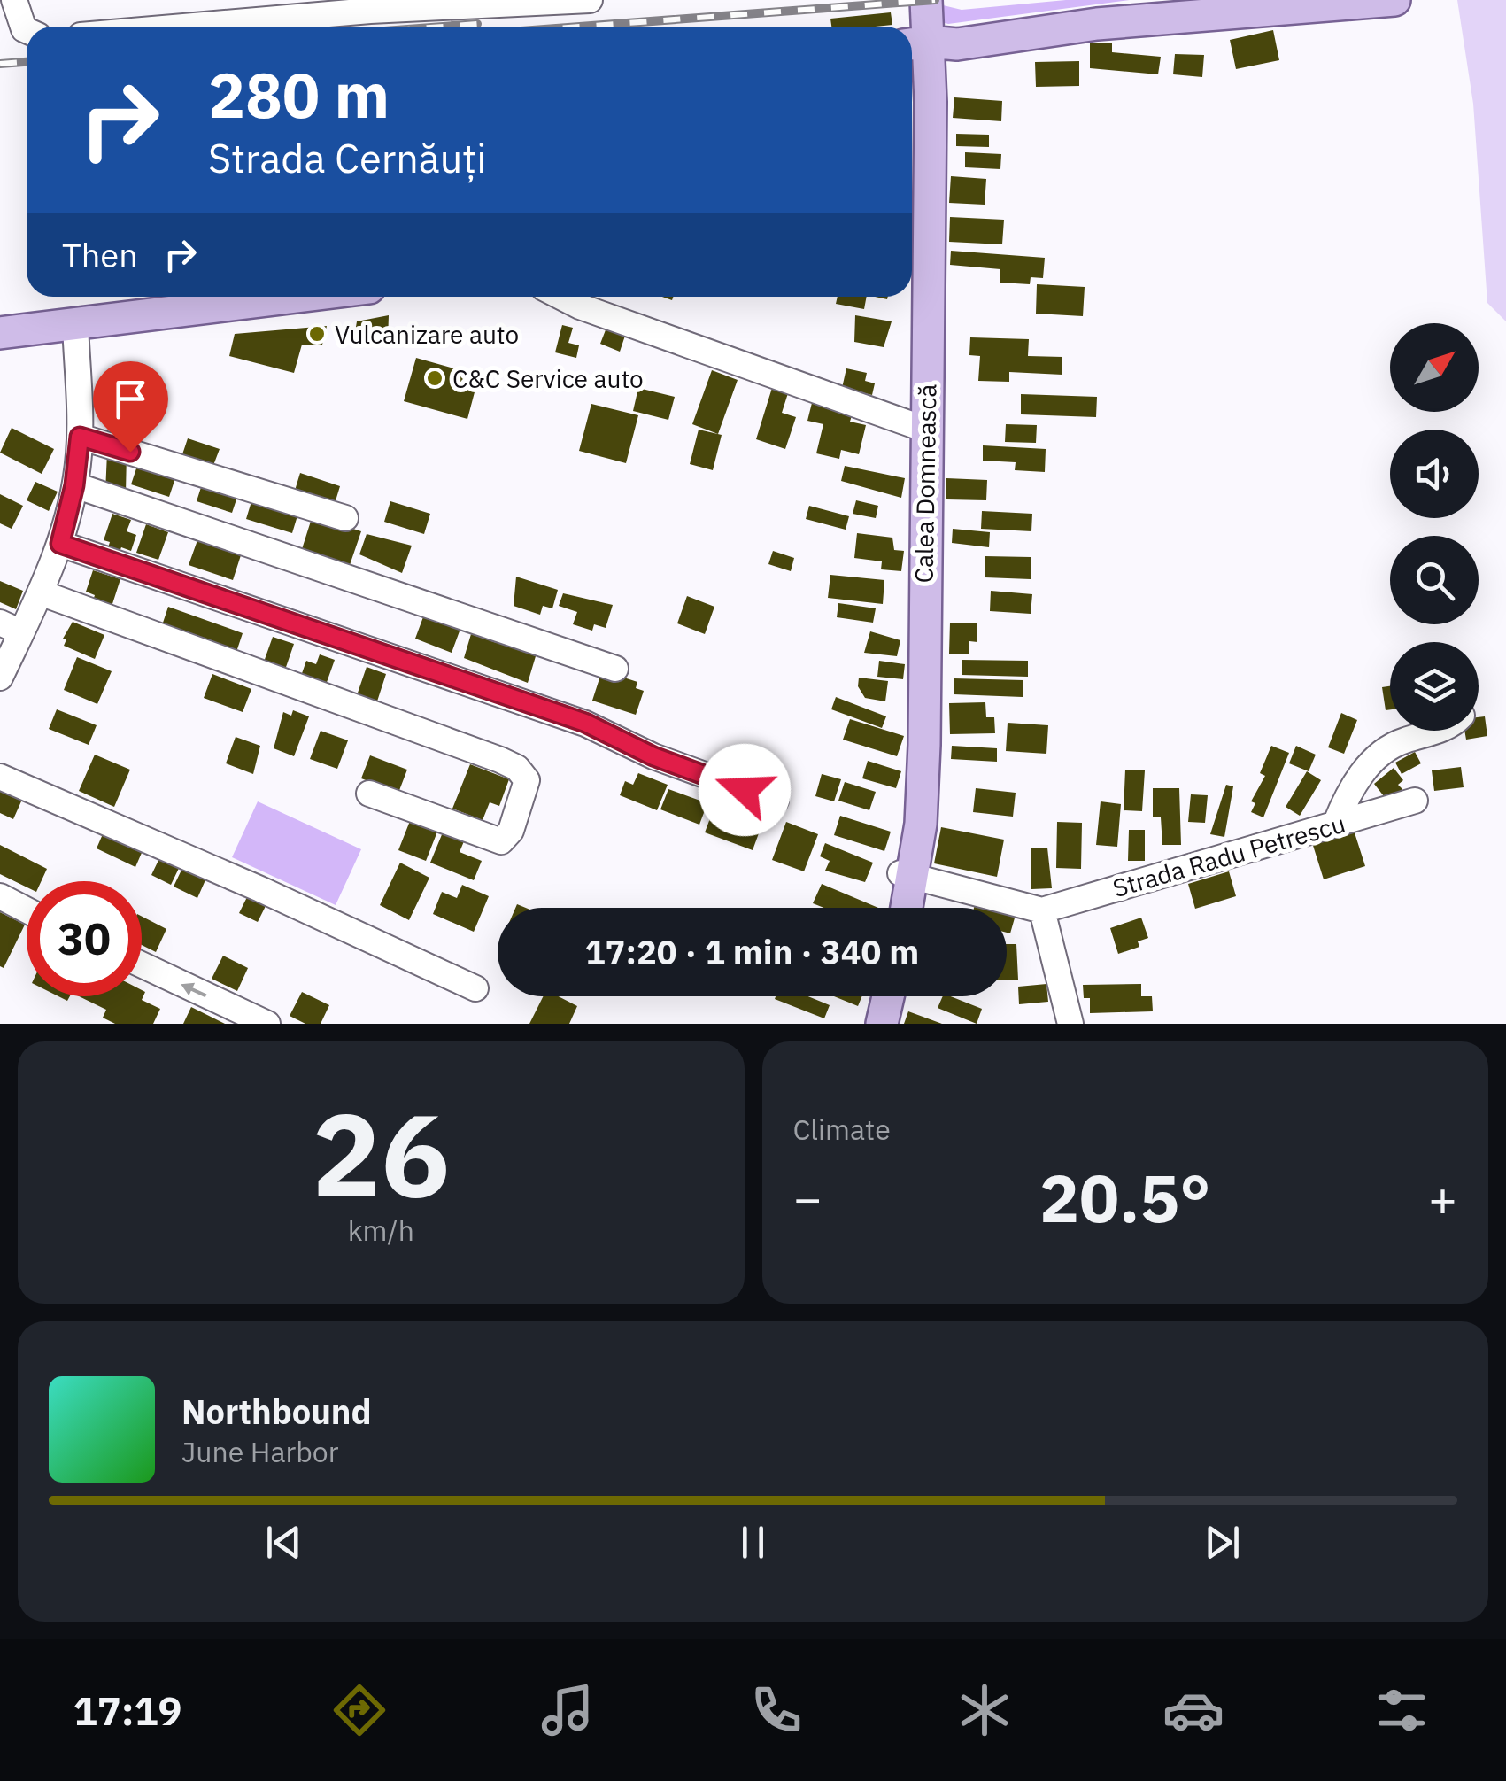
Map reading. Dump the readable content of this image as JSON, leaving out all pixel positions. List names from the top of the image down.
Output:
{
  "streets": {
    "main road": ["Calea Domnească"],
    "street": ["Strada Radu Petrescu"]
  },
  "places": ["Vulcanizare auto", "C&C Service auto"],
  "north": "top right",
  "page": {
    "turn": ["280 m", "Strada Cernăuți"],
    "then": "Then",
    "limit": "30",
    "trip": "17:20 · 1 min · 340 m",
    "tile": [
      ["26", "km/h"],
      "Climate"
    ],
    "heat": ["−", "20.5°", "+"],
    "song": ["Northbound", "June Harbor"],
    "tabs": "17:19"
  }
}
